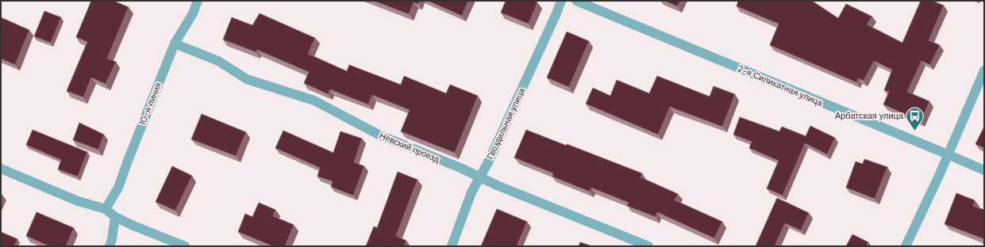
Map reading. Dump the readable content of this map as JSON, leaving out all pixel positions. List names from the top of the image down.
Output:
{
  "streets": {
    "street": [
      "2-я Силикатная улица",
      "10-я линия",
      "Гвоздильная улица",
      "Невский проезд"
    ]
  },
  "crossings": [
    ["10-я линия", "Невский проезд"],
    ["Гвоздильная улица", "Невский проезд"]
  ],
  "places": {
    "bus stop": ["Арбатская улица"]
  }
}
